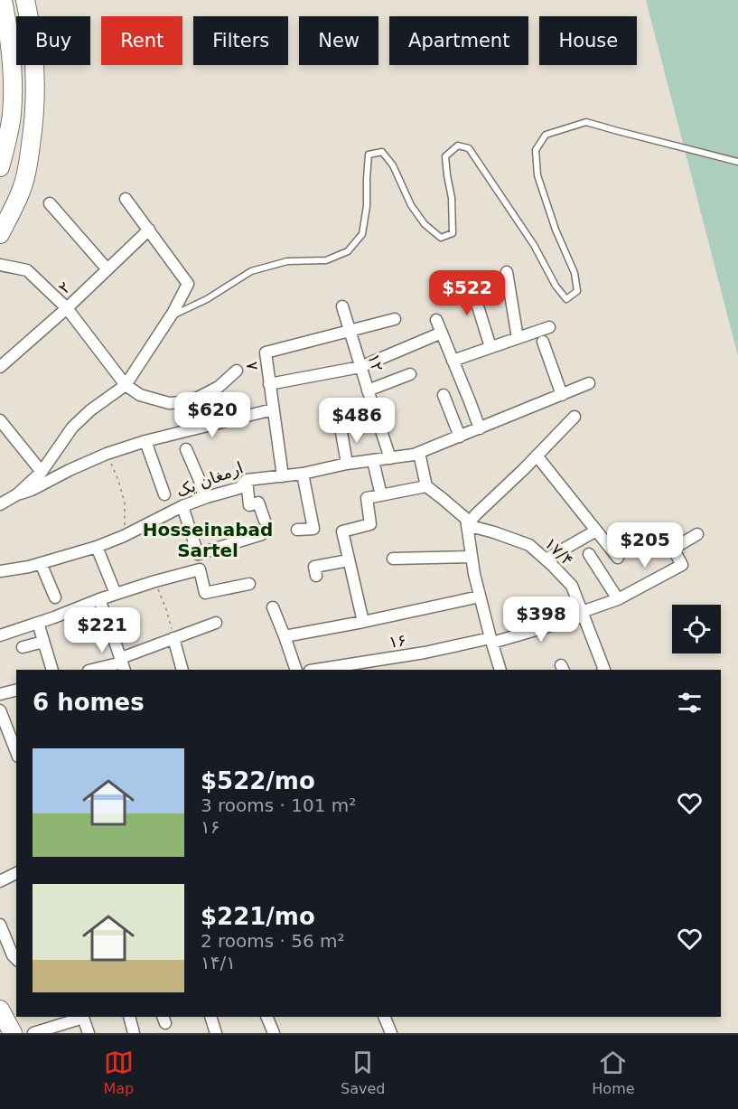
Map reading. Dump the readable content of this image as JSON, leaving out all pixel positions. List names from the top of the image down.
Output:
{
  "streets": {
    "street": [
      "۲",
      "۱۲",
      "۸",
      "ارمغان یک",
      "۱۷/۴",
      "۱۶"
    ]
  },
  "crossings": [
    ["۱۲", "۸"],
    ["۱۲", "ارمغان یک"],
    ["۸", "ارمغان یک"],
    ["۱۷/۴", "۱۶"]
  ],
  "districts": ["Hosseinabad Sartel"],
  "page": {
    "chip": [
      "Buy",
      "Rent",
      "Filters",
      "New",
      "Apartment",
      "House"
    ],
    "price": [
      "$522",
      "$620",
      "$486",
      "$205",
      "$398",
      "$221"
    ],
    "heading": "6 homes",
    "list": [
      {
        "name": "$522/mo",
        "note": "3 rooms · 101 m² · ۱۶"
      },
      {
        "name": "$221/mo",
        "note": "2 rooms · 56 m² · ۱۴/۱"
      }
    ],
    "tabs": ["Map", "Saved", "Home"]
  }
}
